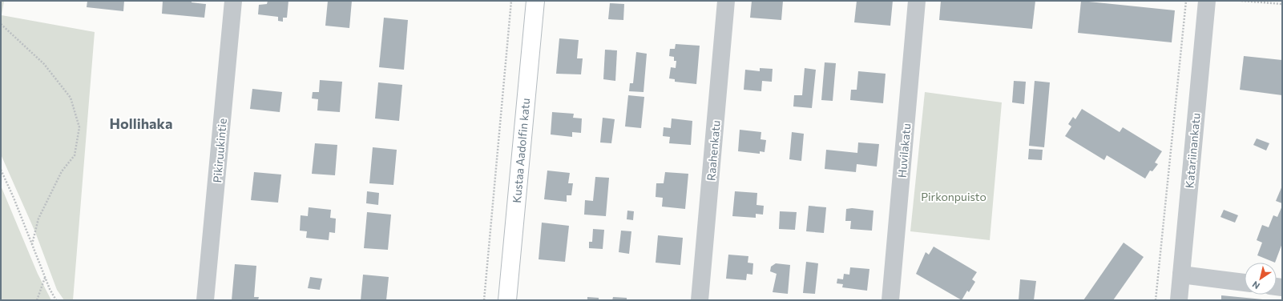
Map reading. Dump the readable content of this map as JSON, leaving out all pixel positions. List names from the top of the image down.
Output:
{
  "streets": {
    "main road": ["Kustaa Aadolfin katu"],
    "street": [
      "Pikiruukintie",
      "Raahenkatu",
      "Huvilakatu",
      "Katariinankatu"
    ]
  },
  "districts": ["Hollihaka"],
  "parks": ["Pirkonpuisto"],
  "north": "bottom left"
}
